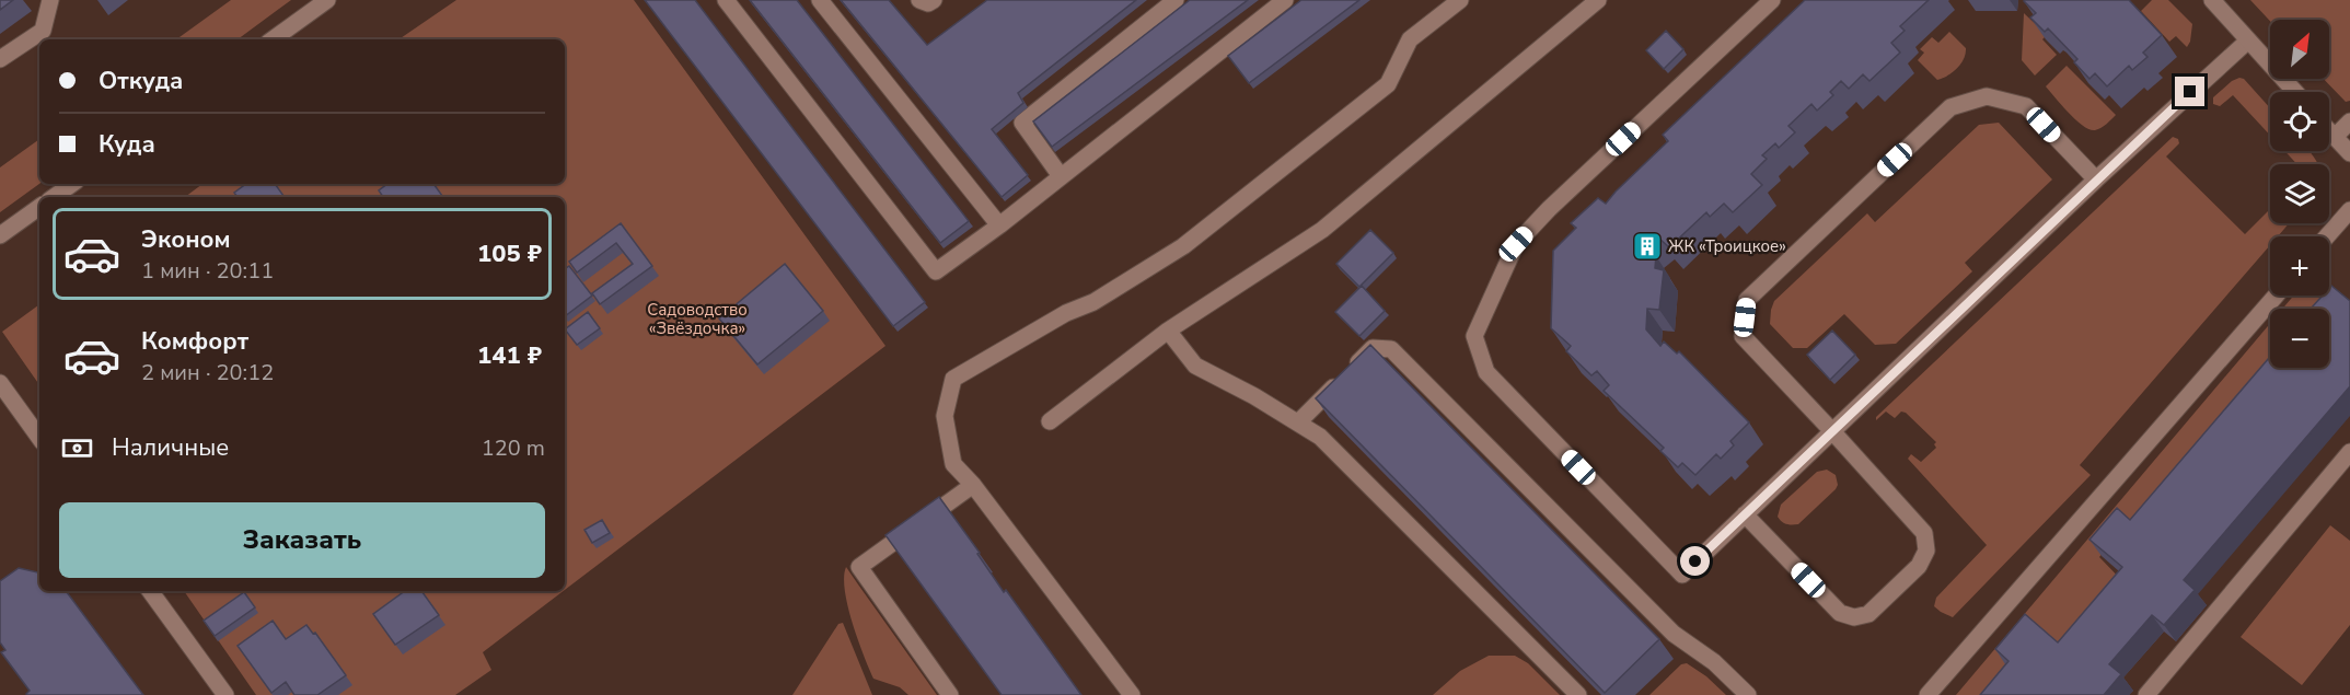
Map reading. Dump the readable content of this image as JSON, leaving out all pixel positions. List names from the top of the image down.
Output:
{
  "parks": ["Садоводство «Звёздочка»"],
  "places": {
    "building": ["ЖК «Троицкое»"]
  },
  "north": "top right",
  "page": {
    "map_buttons": ["+", "−"],
    "banner": ["Откуда", "Куда"],
    "list": [
      {
        "name": "Эконом",
        "note": "1 мин · 20:11",
        "value": "105 ₽"
      },
      {
        "name": "Комфорт",
        "note": "2 мин · 20:12",
        "value": "141 ₽"
      }
    ],
    "pay": ["Наличные", "120 m"],
    "buttons": "Заказать"
  }
}
